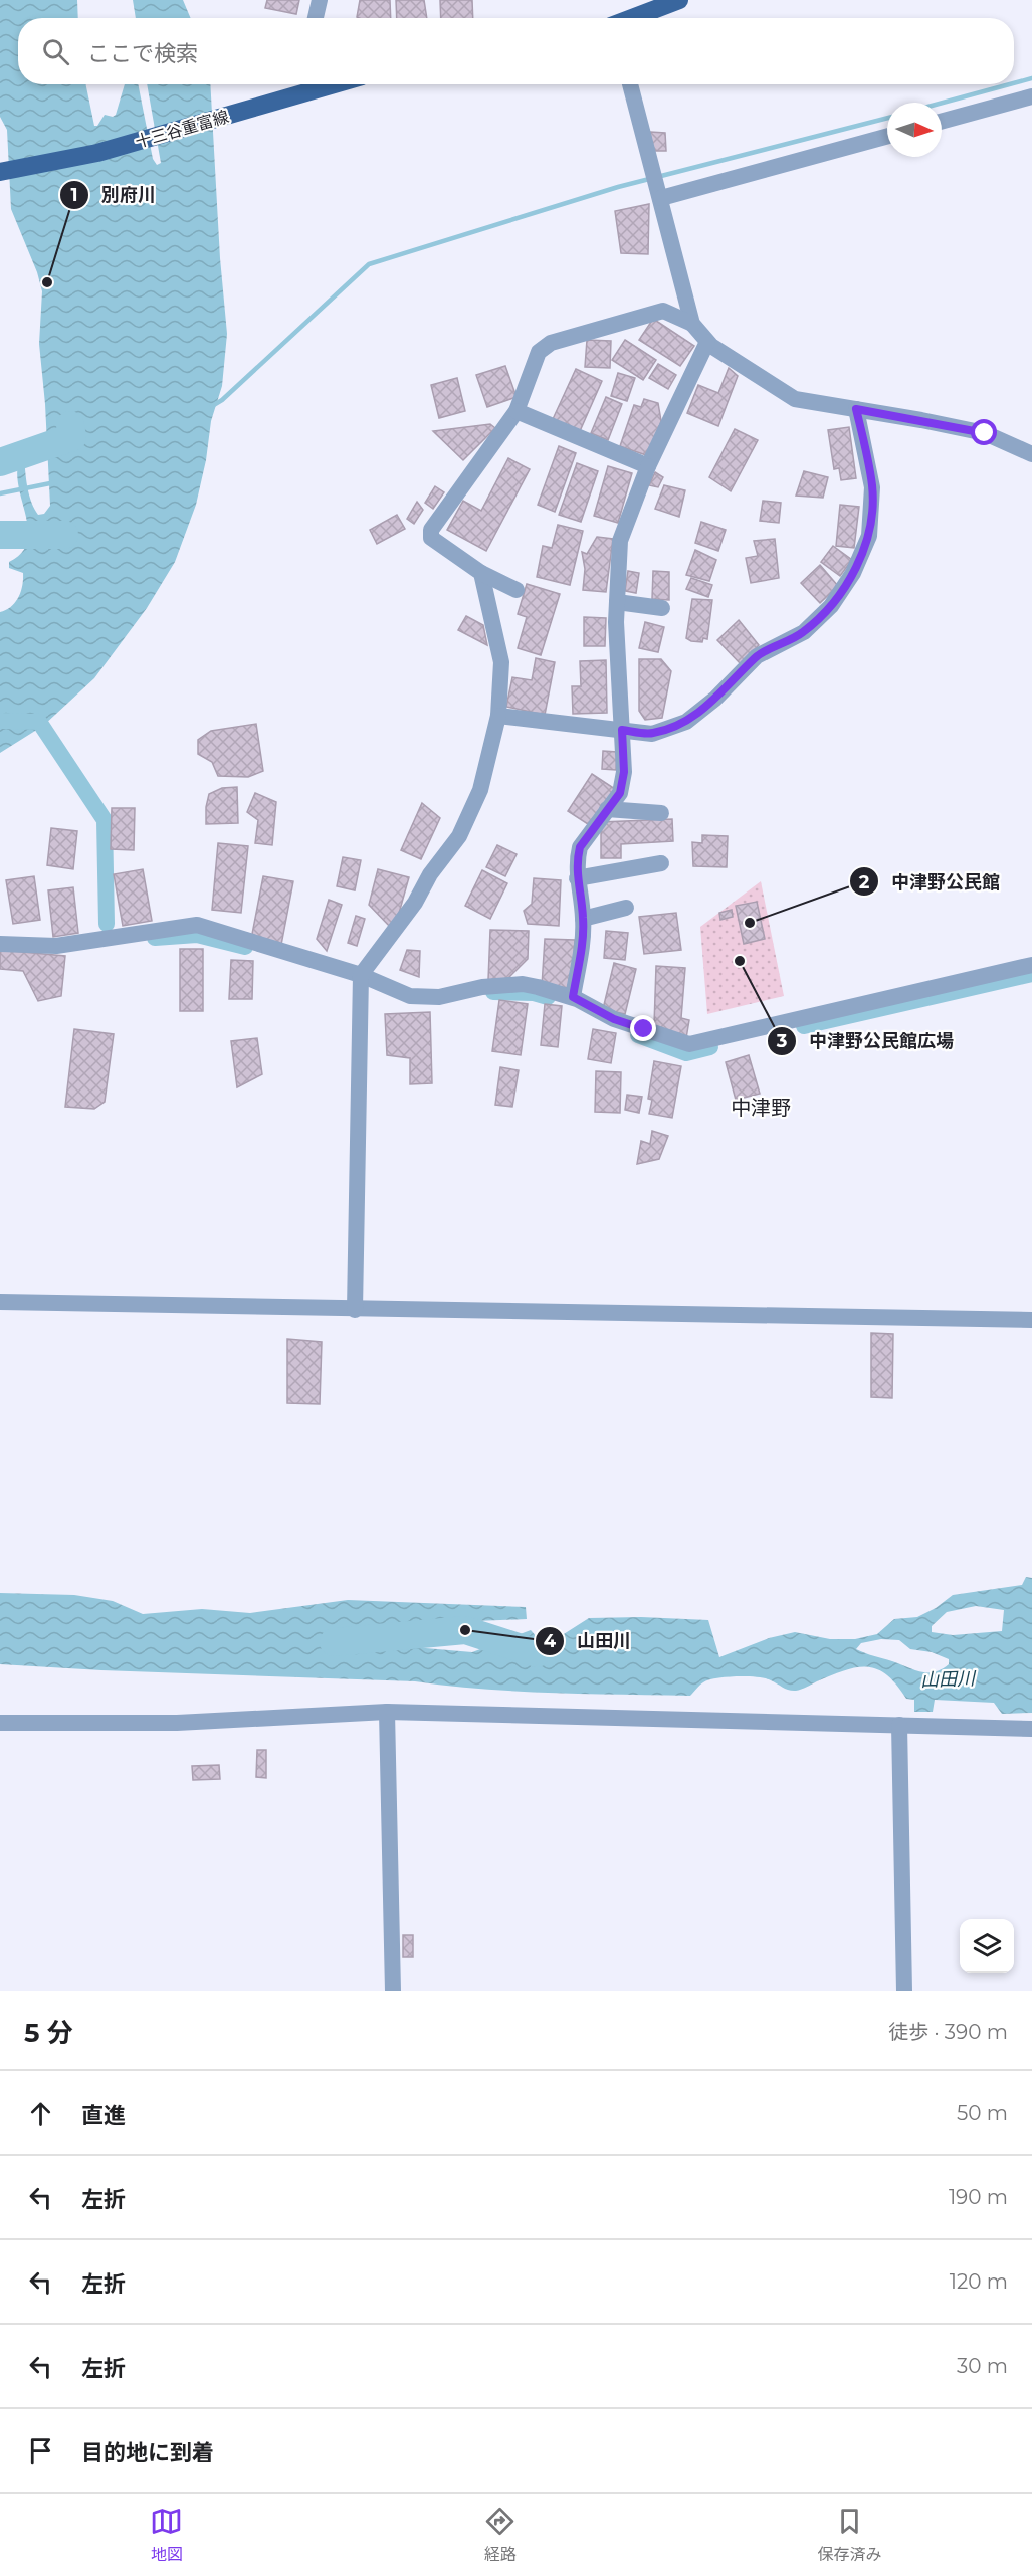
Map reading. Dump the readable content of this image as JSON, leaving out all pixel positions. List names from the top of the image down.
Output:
{
  "streets": {
    "main road": ["十三谷重富線"]
  },
  "districts": ["中津野"],
  "water": ["山田川"],
  "places": [
    "別府川",
    "中津野公民館",
    "中津野公民館広場",
    "山田川"
  ],
  "north": "right",
  "page": {
    "search": "ここで検索",
    "heading": ["5 分", "徒歩 · 390 m"],
    "list": [
      ["直進", "50 m"],
      ["左折", "190 m"],
      ["左折", "120 m"],
      ["左折", "30 m"],
      "目的地に到着"
    ],
    "nav": ["地図", "経路", "保存済み"]
  }
}
